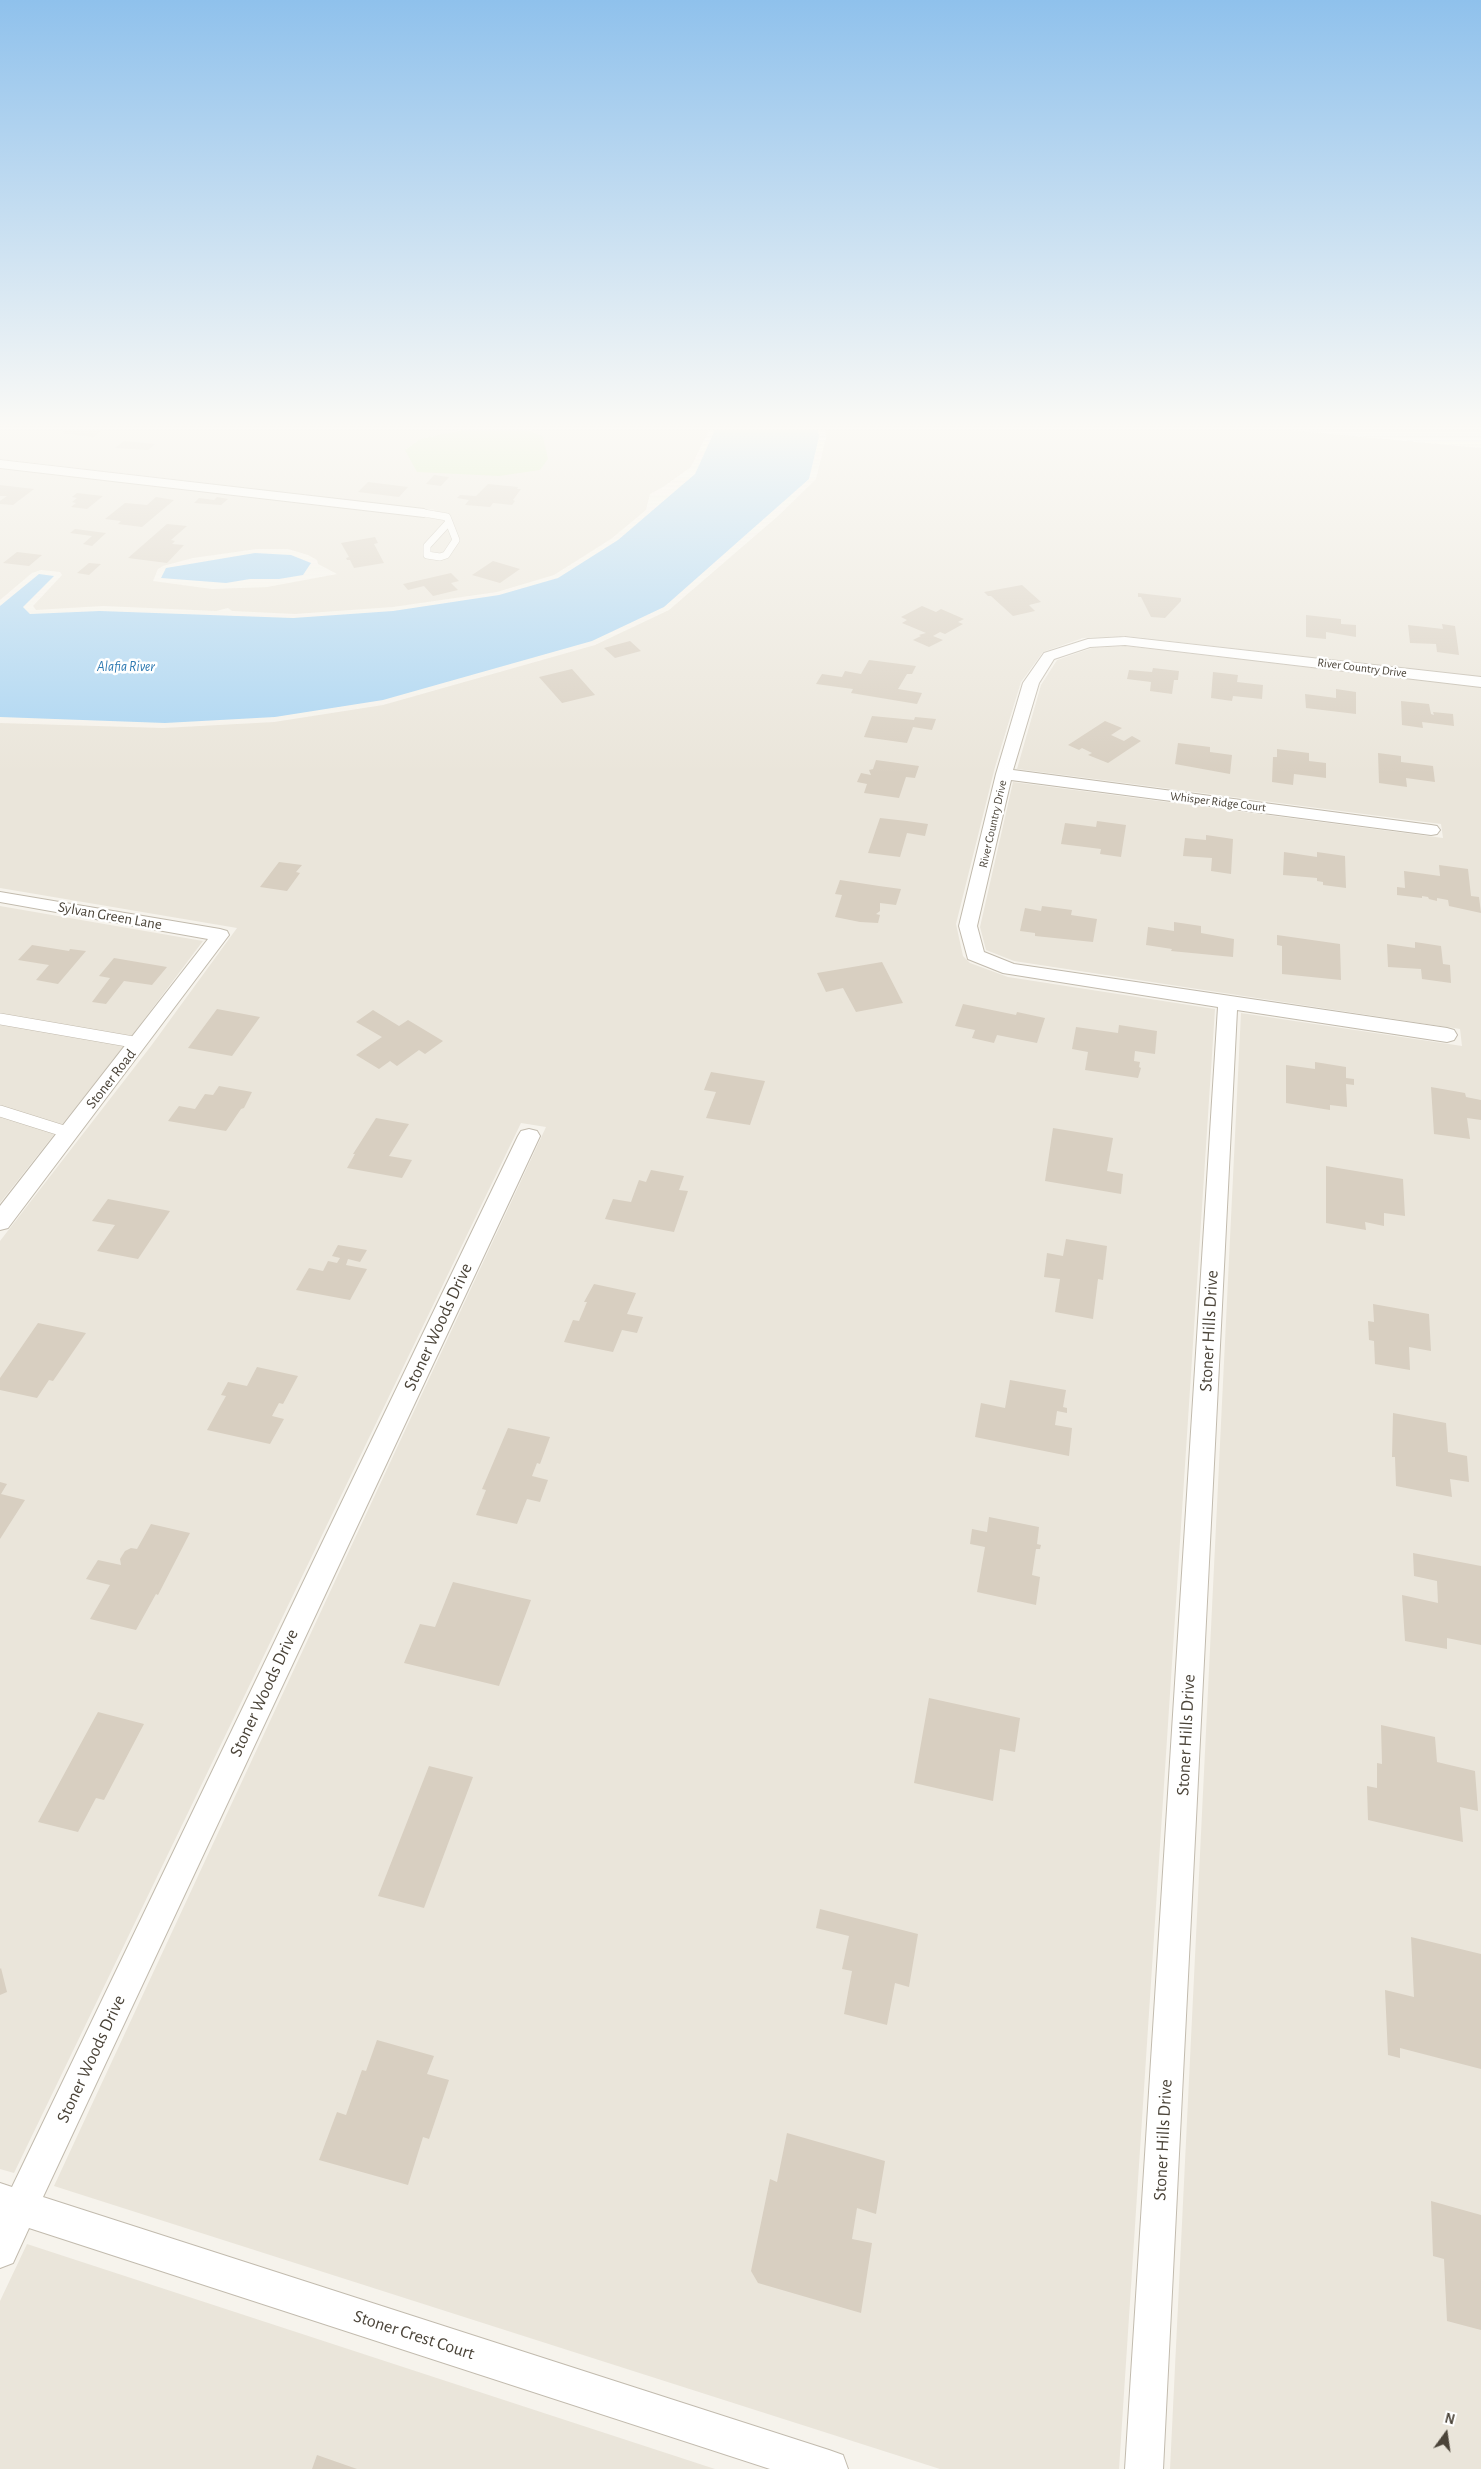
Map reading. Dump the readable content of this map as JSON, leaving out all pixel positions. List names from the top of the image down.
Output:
{
  "streets": {
    "street": [
      "River Country Drive",
      "Whisper Ridge Court",
      "Sylvan Green Lane",
      "Stoner Road",
      "Stoner Woods Drive",
      "Stoner Hills Drive",
      "Stoner Crest Court"
    ]
  },
  "crossings": [
    ["River Country Drive", "Whisper Ridge Court"],
    ["River Country Drive", "Stoner Hills Drive"],
    ["Sylvan Green Lane", "Stoner Road"],
    ["Stoner Woods Drive", "Stoner Crest Court"]
  ],
  "water": ["Alafia River"],
  "north": "top"
}
